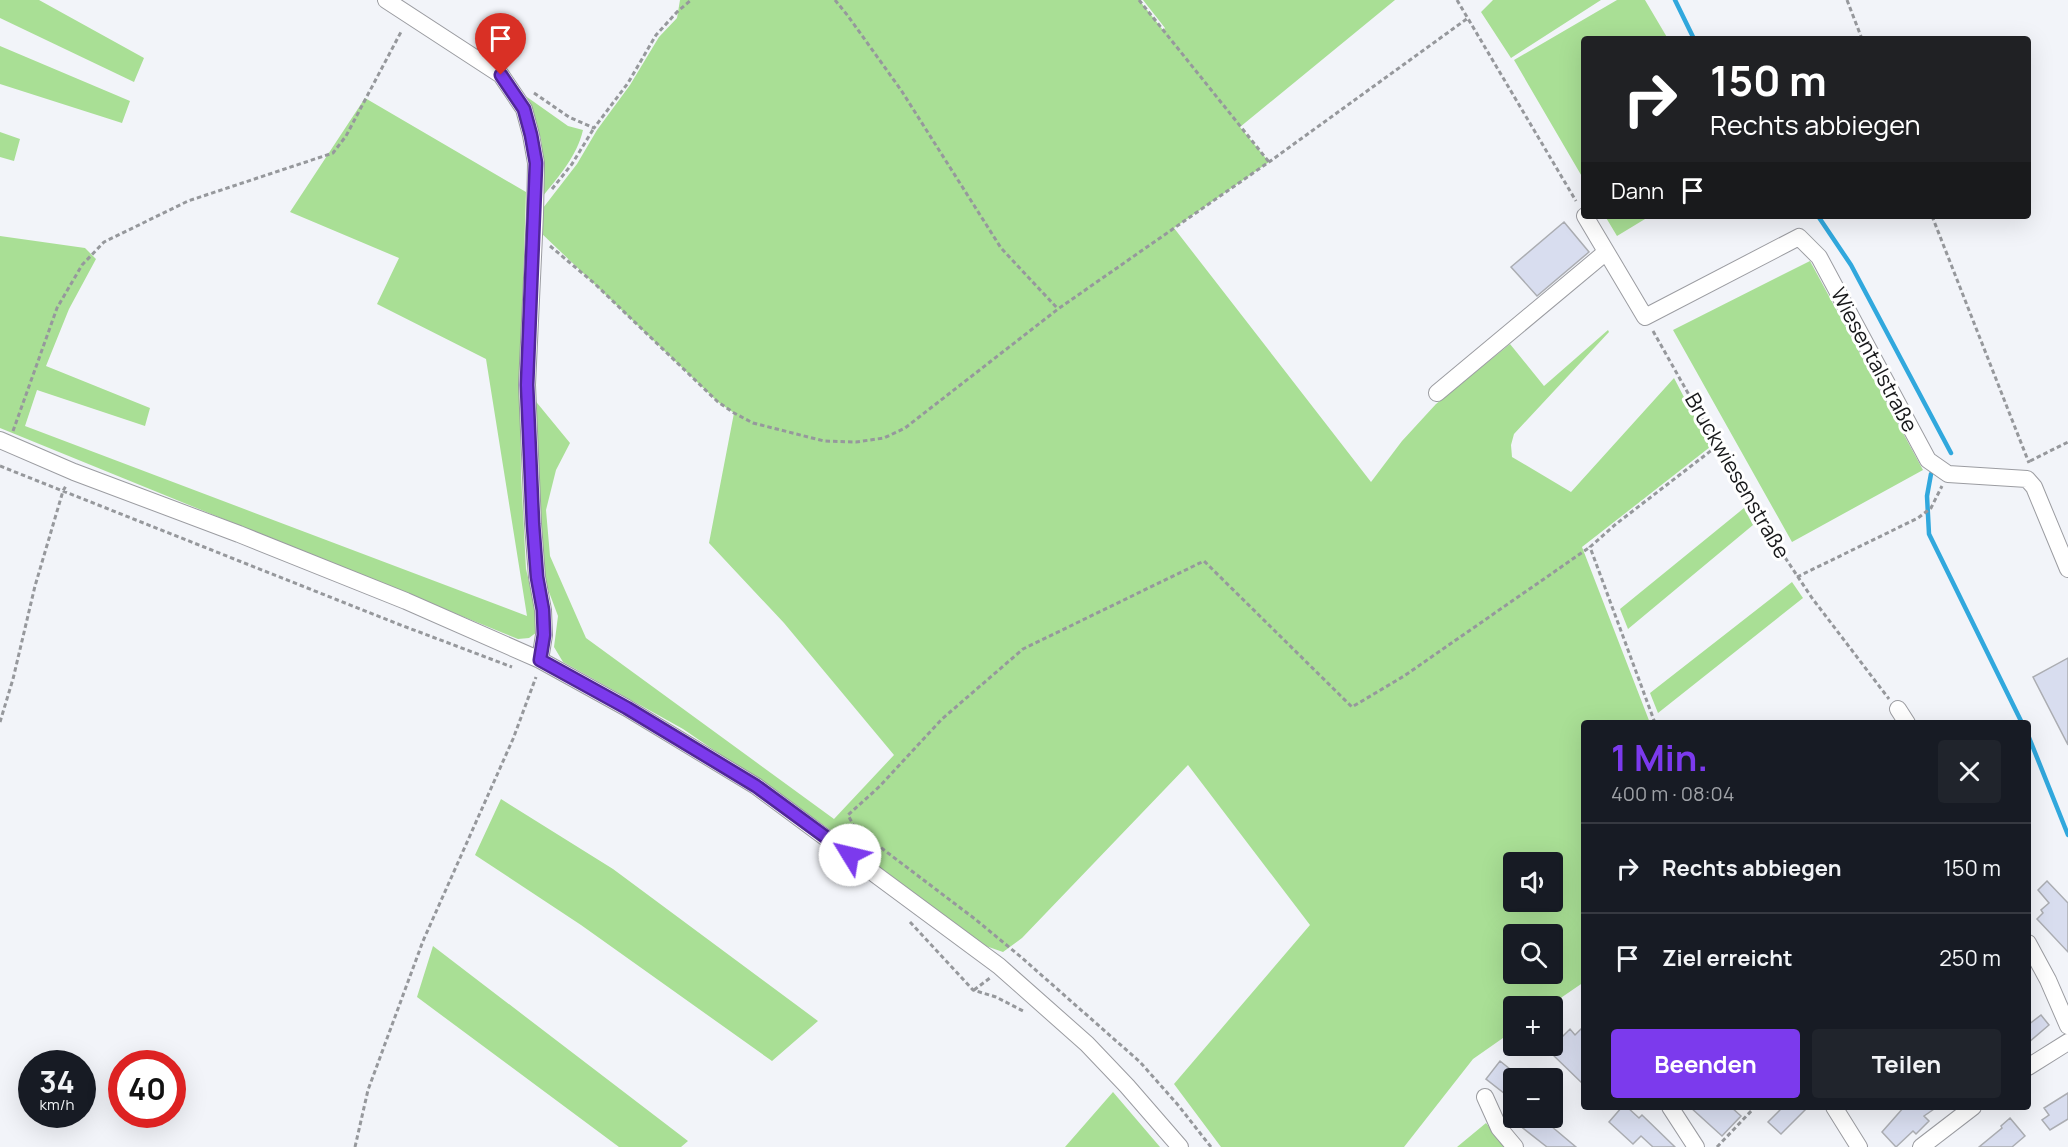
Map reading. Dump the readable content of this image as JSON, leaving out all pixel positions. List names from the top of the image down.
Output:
{
  "streets": {
    "street": ["Wiesentalstraße"],
    "path": ["Bruckwiesenstraße"]
  },
  "crossings": [
    ["Wiesentalstraße", "Bruckwiesenstraße"]
  ],
  "page": {
    "turn": ["150 m", "Rechts abbiegen"],
    "then": "Dann",
    "heading": ["1 Min.", "400 m · 08:04"],
    "list": [
      {
        "name": "Rechts abbiegen",
        "value": "150 m"
      },
      {
        "name": "Ziel erreicht",
        "value": "250 m"
      }
    ],
    "map_buttons": ["+", "−"],
    "buttons": ["Beenden", "Teilen"],
    "speed": "34 km/h",
    "limit": "40"
  }
}
